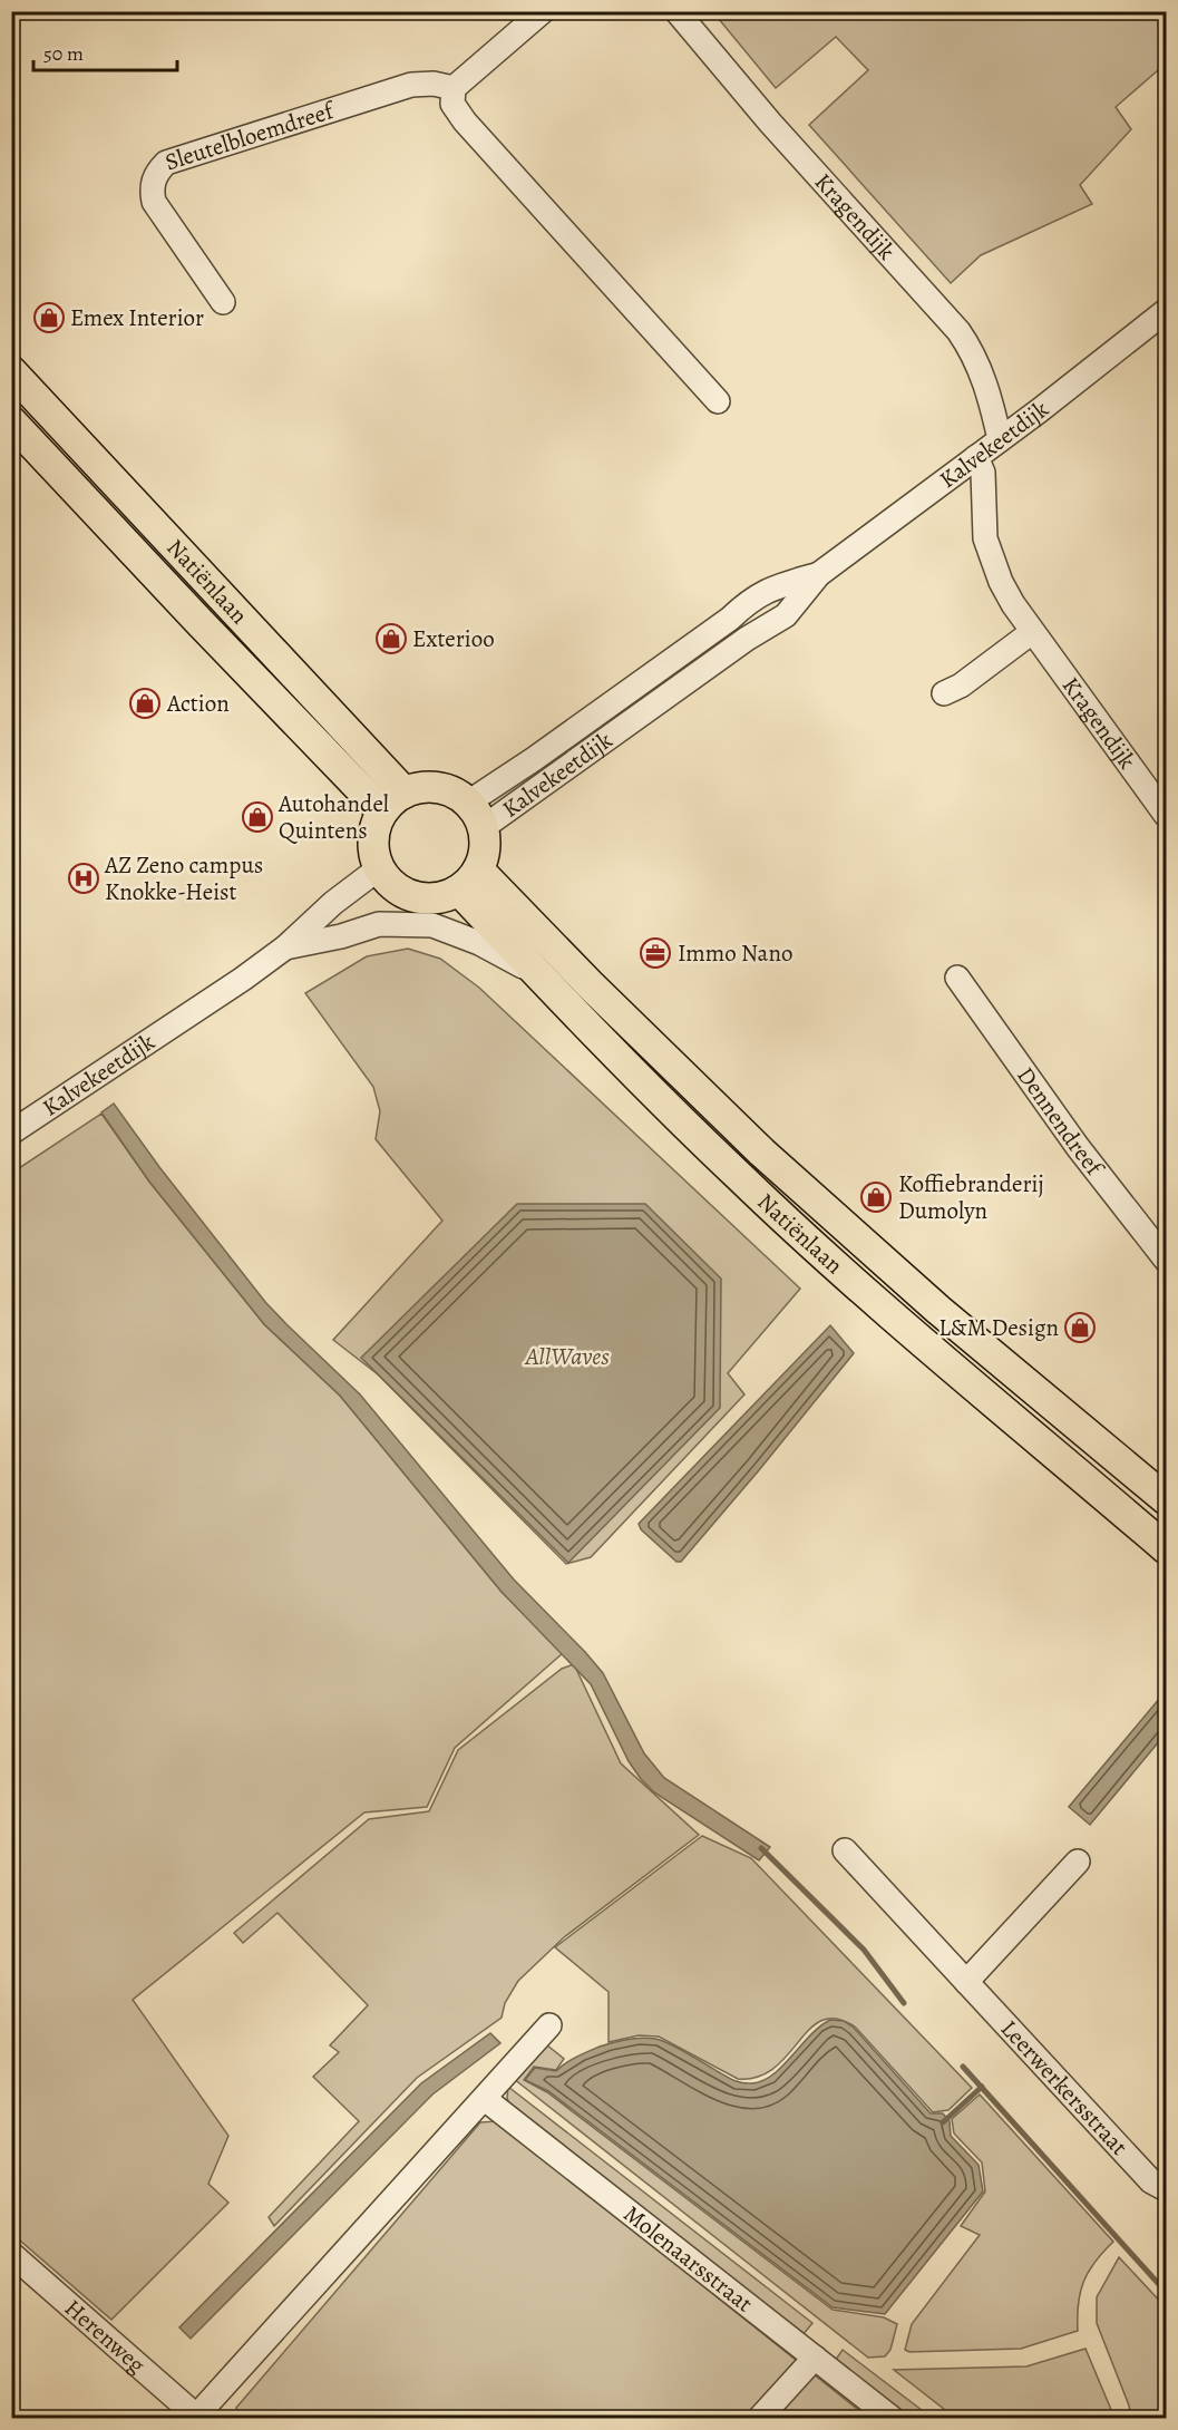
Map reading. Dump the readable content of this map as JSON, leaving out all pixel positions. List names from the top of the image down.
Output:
{
  "streets": {
    "main road": ["Natiënlaan"],
    "street": [
      "Sleutelbloemdreef",
      "Kragendijk",
      "Kalvekeetdijk",
      "Dennendreef",
      "Leerwerkersstraat",
      "Molenaarsstraat",
      "Herenweg"
    ]
  },
  "crossings": [
    ["Kragendijk", "Kalvekeetdijk"],
    ["Kalvekeetdijk", "Natiënlaan"]
  ],
  "water": ["AllWaves"],
  "places": {
    "shop": [
      "Emex Interior",
      "Exterioo",
      "Action",
      "Autohandel Quintens",
      "Koffiebranderij Dumolyn",
      "L&M Design"
    ],
    "hospital": ["AZ Zeno campus Knokke-Heist"],
    "office": ["Immo Nano"]
  },
  "scale_bar": "50 m"
}
